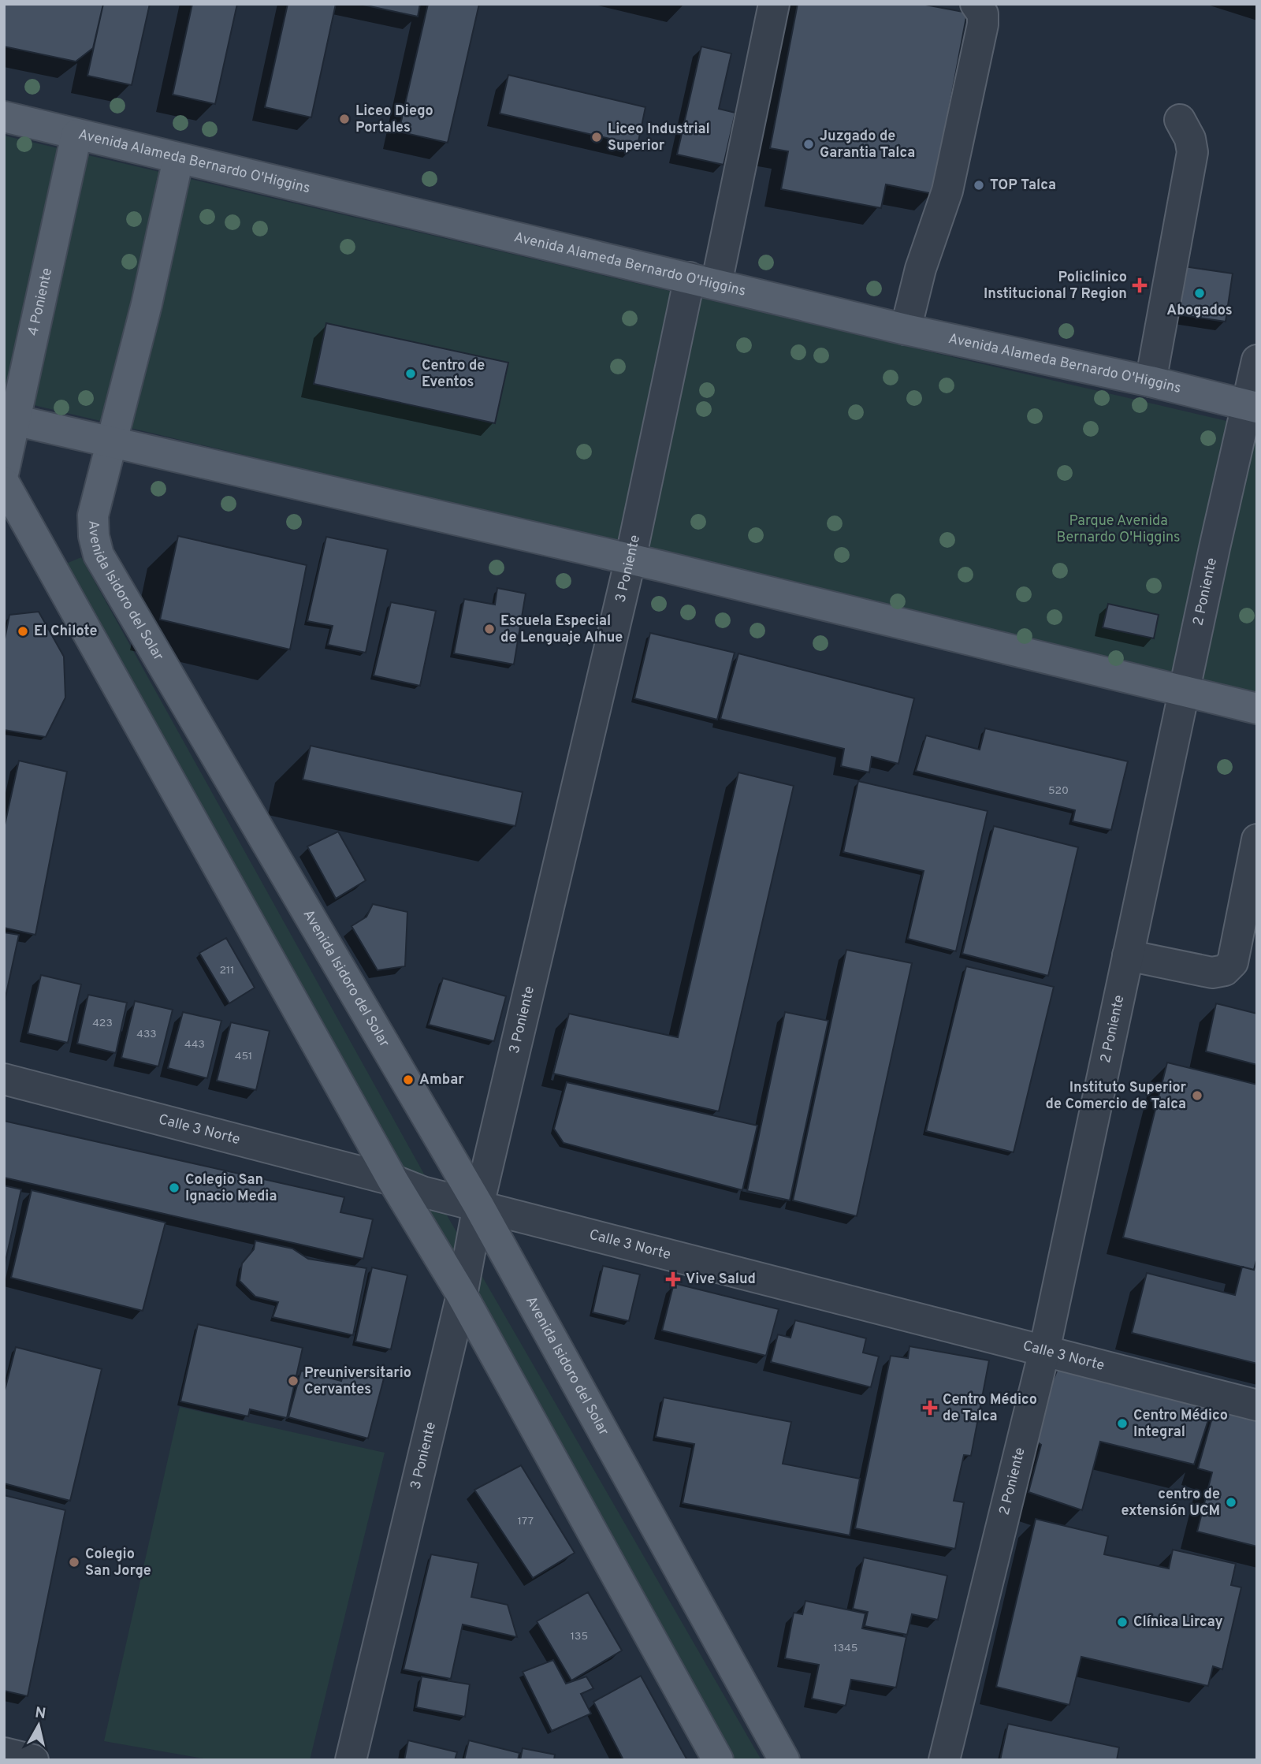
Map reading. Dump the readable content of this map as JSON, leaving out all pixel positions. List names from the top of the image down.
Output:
{
  "streets": {
    "main road": ["Avenida Alameda Bernardo O'Higgins", "4 Poniente", "Avenida Isidoro del Solar"],
    "street": ["3 Poniente", "2 Poniente", "Calle 3 Norte"]
  },
  "crossings": [
    ["Avenida Alameda Bernardo O'Higgins", "4 Poniente"],
    ["Avenida Alameda Bernardo O'Higgins", "3 Poniente"],
    ["Avenida Alameda Bernardo O'Higgins", "Avenida Isidoro del Solar"],
    ["Avenida Alameda Bernardo O'Higgins", "2 Poniente"],
    ["3 Poniente", "Avenida Isidoro del Solar"],
    ["3 Poniente", "Calle 3 Norte"],
    ["Avenida Isidoro del Solar", "Calle 3 Norte"],
    ["2 Poniente", "Calle 3 Norte"]
  ],
  "parks": ["Parque Avenida Bernardo O'Higgins"],
  "places": {
    "other": [
      "Liceo Diego Portales",
      "Liceo Industrial Superior",
      "Juzgado de Garantia Talca",
      "TOP Talca",
      "Abogados",
      "Centro de Eventos",
      "Escuela Especial de Lenguaje Alhue",
      "El Chilote",
      "Ambar",
      "Instituto Superior de Comercio de Talca",
      "Colegio San Ignacio Media",
      "Preuniversitario Cervantes",
      "Centro Médico Integral",
      "centro de extensión UCM",
      "Colegio San Jorge",
      "Clínica Lircay"
    ],
    "health": ["Policlinico Institucional 7 Region", "Vive Salud", "Centro Médico de Talca"]
  },
  "house_numbers": [
    "520",
    "211",
    "423",
    "433",
    "443",
    "451",
    "177",
    "135",
    "1345"
  ],
  "north": "top"
}
